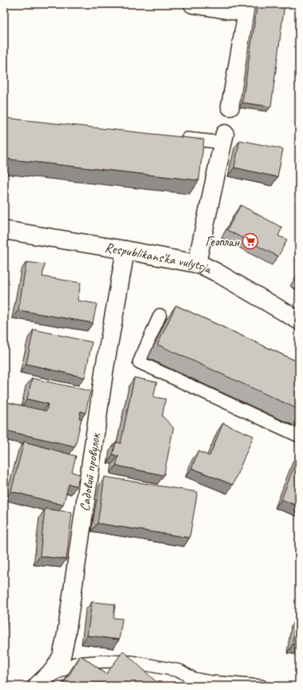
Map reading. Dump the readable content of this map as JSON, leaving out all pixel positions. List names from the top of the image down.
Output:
{
  "streets": {
    "street": ["Respublikans'ka vulytsja", "Садовий провулок"]
  },
  "crossings": [
    ["Respublikans'ka vulytsja", "Садовий провулок"]
  ],
  "places": {
    "supermarket": ["Геоплан"]
  }
}
